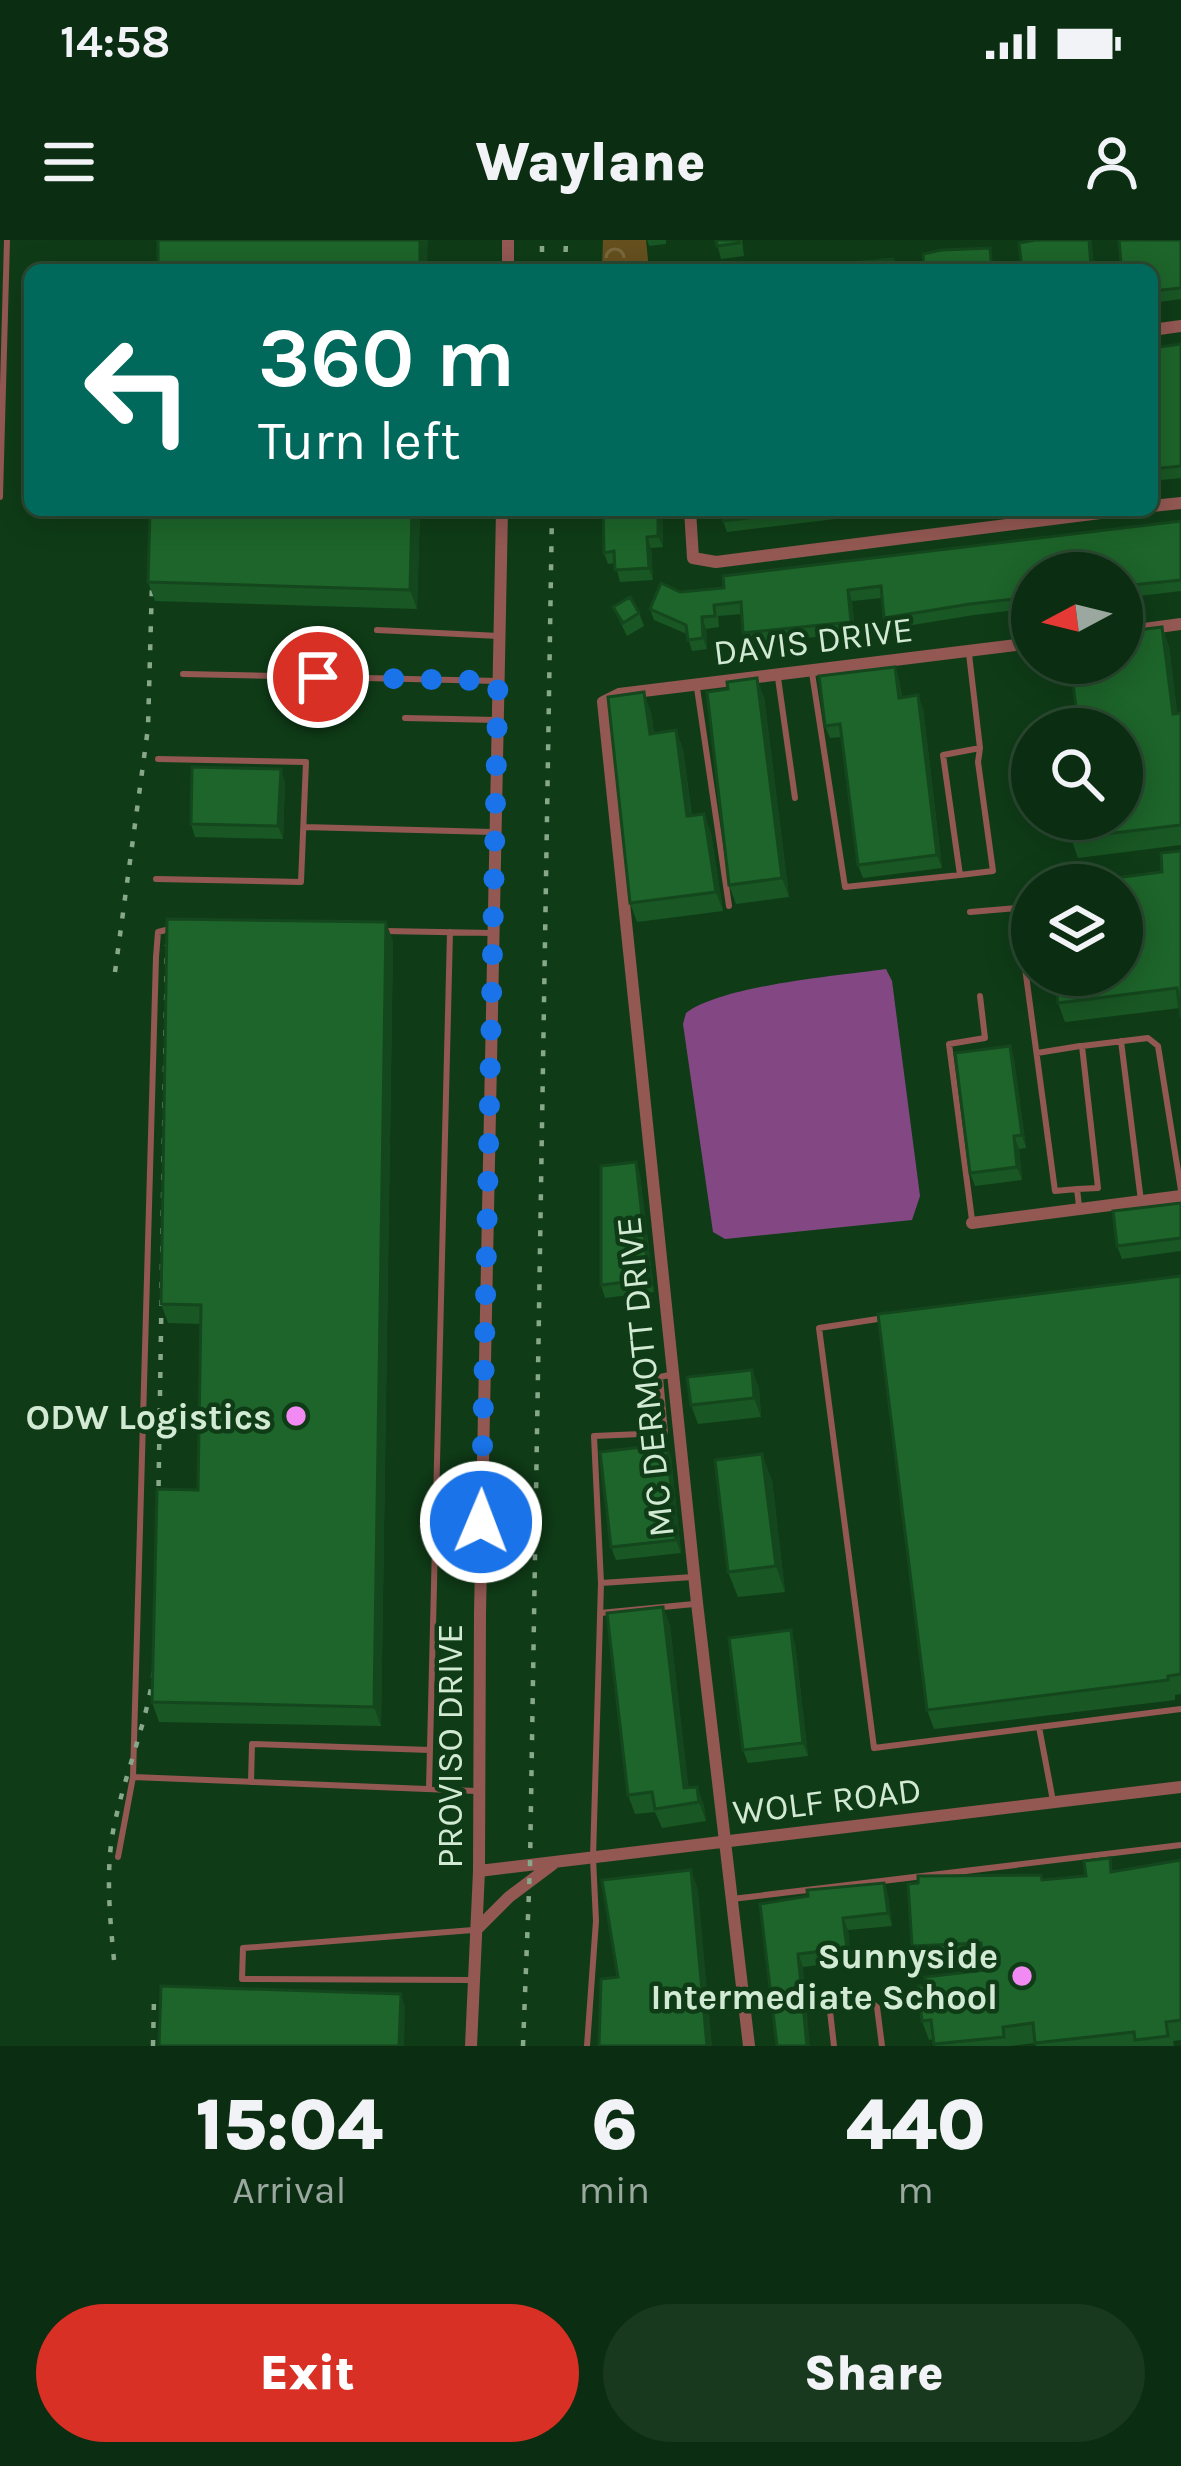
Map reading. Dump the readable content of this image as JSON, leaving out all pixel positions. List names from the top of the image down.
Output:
{
  "streets": {
    "street": [
      "DAVIS DRIVE",
      "MC DERMOTT DRIVE",
      "PROVISO DRIVE",
      "WOLF ROAD"
    ]
  },
  "crossings": [
    ["DAVIS DRIVE", "MC DERMOTT DRIVE"],
    ["MC DERMOTT DRIVE", "WOLF ROAD"],
    ["PROVISO DRIVE", "WOLF ROAD"]
  ],
  "places": ["ODW Logistics", "Sunnyside Intermediate School"],
  "north": "left",
  "page": {
    "status": "14:58",
    "header": "Waylane",
    "turn": ["360 m", "Turn left"],
    "eta": [
      "15:04",
      "Arrival",
      "6",
      "min",
      "440",
      "m"
    ],
    "buttons": ["Exit", "Share"]
  }
}
